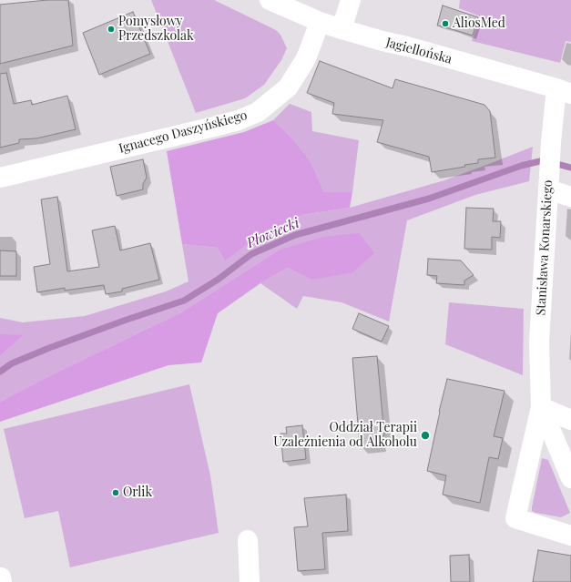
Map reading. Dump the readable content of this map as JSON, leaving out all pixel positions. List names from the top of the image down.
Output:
{
  "streets": {
    "street": ["Jagiellońska", "Ignacego Daszyńskiego", "Stanisława Konarskiego"]
  },
  "crossings": [
    ["Jagiellońska", "Ignacego Daszyńskiego"],
    ["Jagiellońska", "Stanisława Konarskiego"]
  ],
  "water": ["Płowiecki"],
  "places": [
    "AliosMed",
    "Pomysłowy Przedszkolak",
    "Oddział Terapii Uzależnienia od Alkoholu",
    "Orlik"
  ]
}
